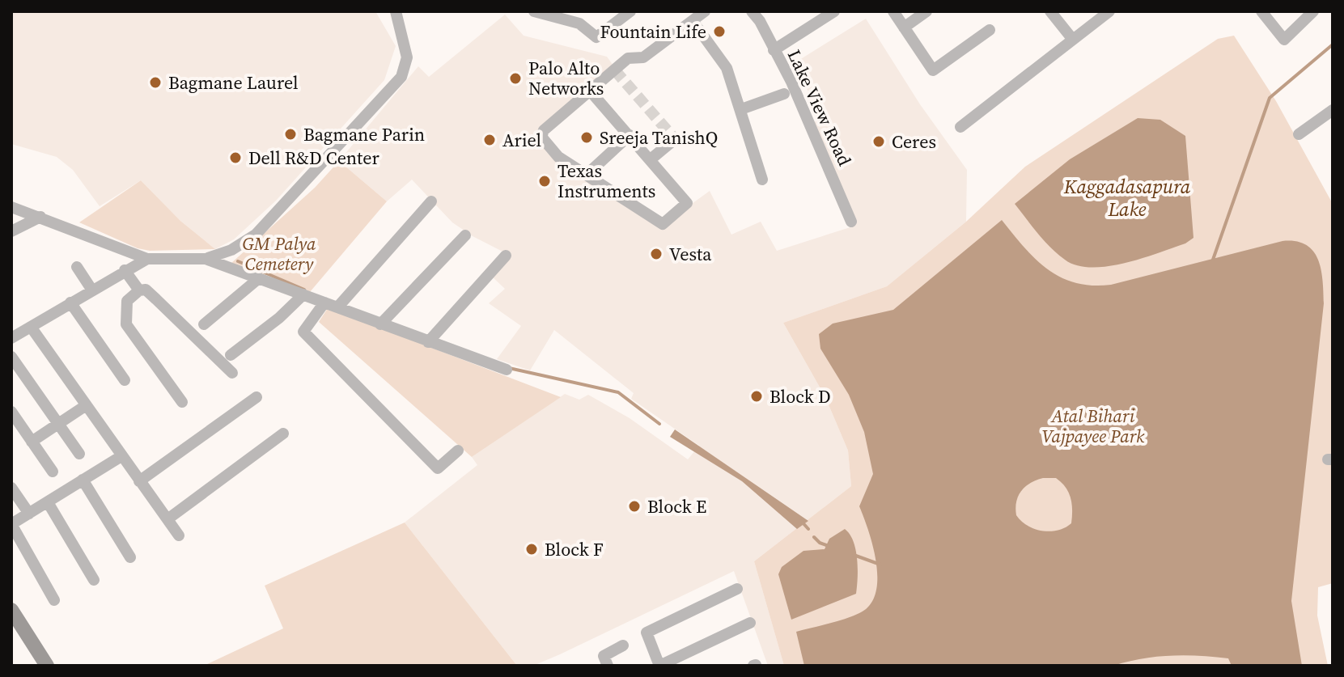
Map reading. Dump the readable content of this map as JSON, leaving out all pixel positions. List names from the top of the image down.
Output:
{
  "streets": {
    "street": ["Lake View Road"]
  },
  "water": ["Kaggadasapura Lake"],
  "parks": ["GM Palya Cemetery", "Atal Bihari Vajpayee Park"],
  "places": [
    "Fountain Life",
    "Palo Alto Networks",
    "Bagmane Laurel",
    "Bagmane Parin",
    "Sreeja TanishQ",
    "Ariel",
    "Ceres",
    "Dell R&D Center",
    "Texas Instruments",
    "Vesta",
    "Block D",
    "Block E",
    "Block F"
  ]
}
